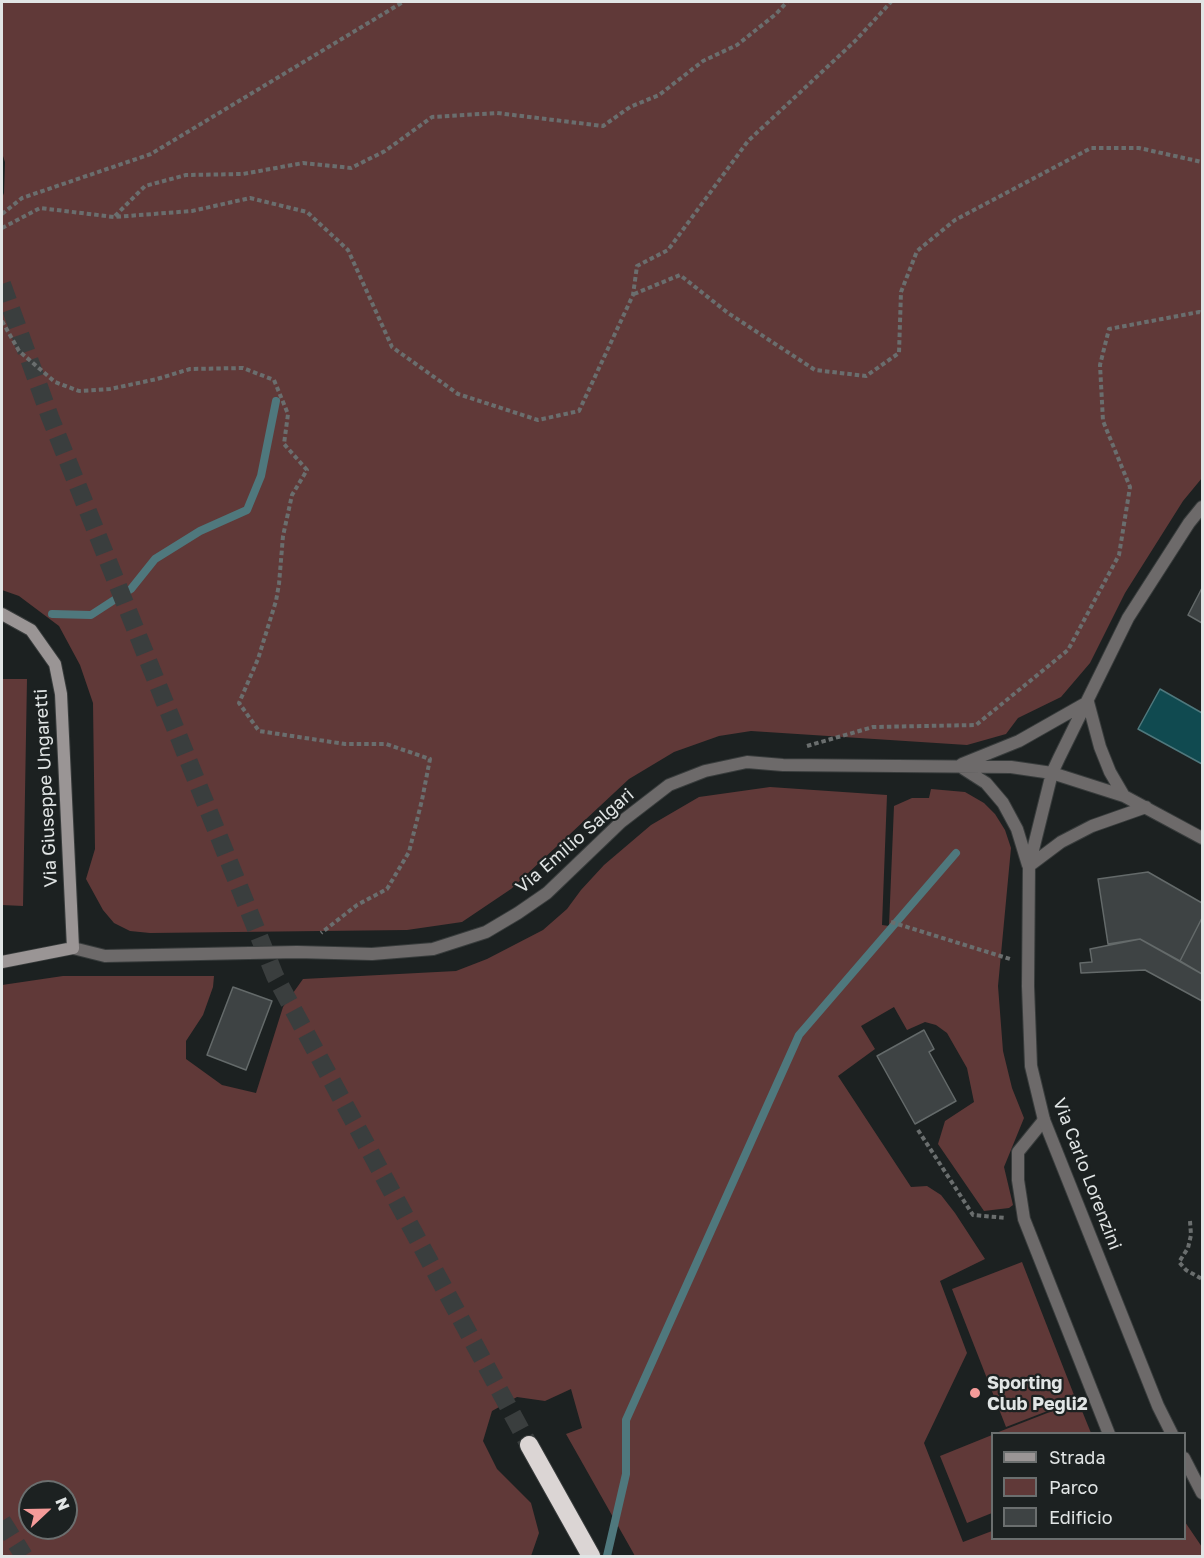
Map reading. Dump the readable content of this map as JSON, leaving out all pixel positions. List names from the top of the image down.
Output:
{
  "streets": {
    "street": ["Via Giuseppe Ungaretti", "Via Emilio Salgari", "Via Carlo Lorenzini"]
  },
  "crossings": [
    ["Via Giuseppe Ungaretti", "Via Emilio Salgari"],
    ["Via Emilio Salgari", "Via Carlo Lorenzini"]
  ],
  "places": ["Sporting Club Pegli2"],
  "legend": ["Strada", "Parco", "Edificio"],
  "north": "right"
}
